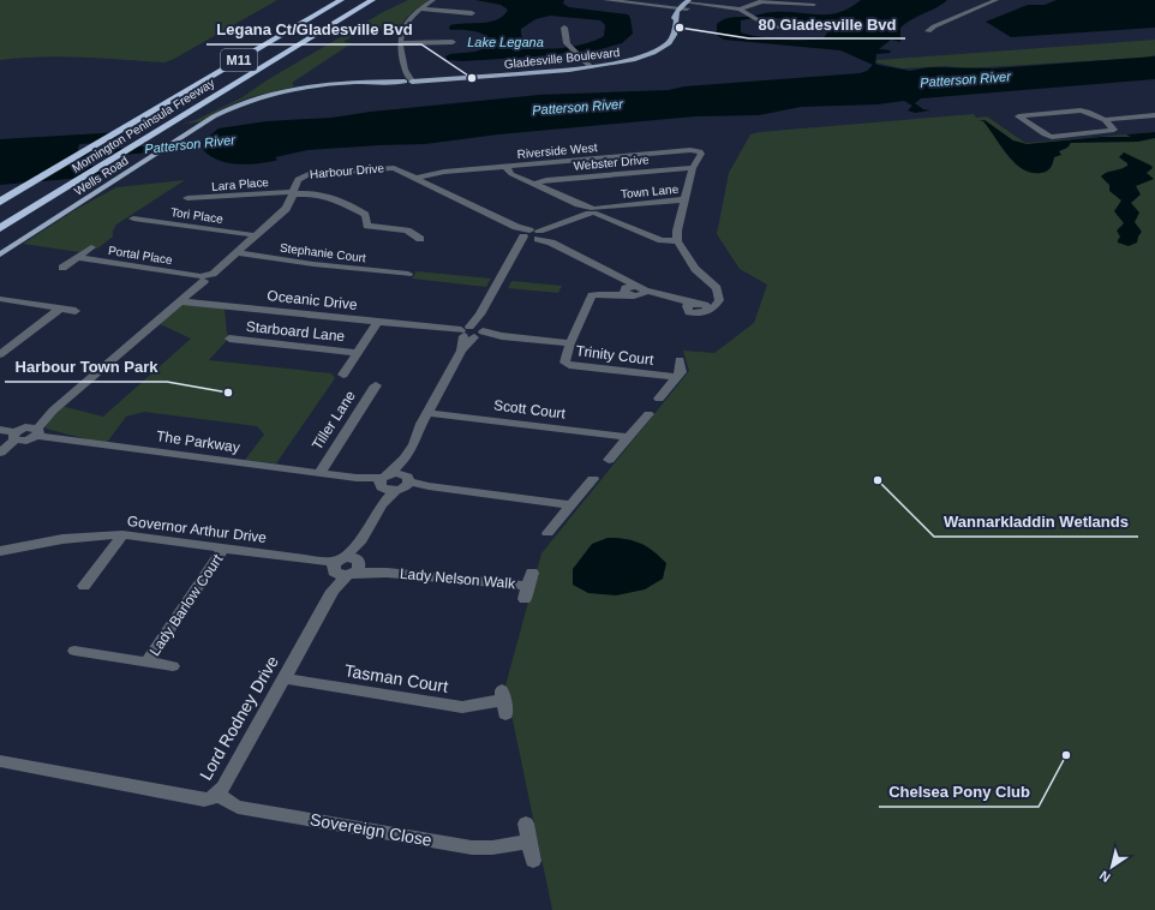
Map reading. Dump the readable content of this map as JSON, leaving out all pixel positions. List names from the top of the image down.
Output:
{
  "streets": {
    "highway": ["M11", "Mornington Peninsula Freeway"],
    "main road": ["Gladesville Boulevard", "Wells Road"],
    "street": [
      "Riverside West",
      "Webster Drive",
      "Harbour Drive",
      "Lara Place",
      "Town Lane",
      "Tori Place",
      "Stephanie Court",
      "Portal Place",
      "Oceanic Drive",
      "Starboard Lane",
      "Trinity Court",
      "Scott Court",
      "Tiller Lane",
      "The Parkway",
      "Governor Arthur Drive",
      "Lady Nelson Walk",
      "Lady Barlow Court",
      "Tasman Court",
      "Lord Rodney Drive",
      "Sovereign Close"
    ]
  },
  "crossings": [
    ["Gladesville Boulevard", "Wells Road"],
    ["Riverside West", "Webster Drive"],
    ["Riverside West", "Harbour Drive"],
    ["Harbour Drive", "Lara Place"],
    ["Harbour Drive", "Town Lane"],
    ["Harbour Drive", "Tori Place"],
    ["Harbour Drive", "Stephanie Court"],
    ["Harbour Drive", "Portal Place"],
    ["Harbour Drive", "Oceanic Drive"],
    ["Harbour Drive", "Trinity Court"],
    ["Harbour Drive", "The Parkway"],
    ["Oceanic Drive", "Trinity Court"],
    ["Tiller Lane", "The Parkway"],
    ["Governor Arthur Drive", "Lady Nelson Walk"],
    ["Governor Arthur Drive", "Lady Barlow Court"],
    ["Governor Arthur Drive", "Lord Rodney Drive"],
    ["Lady Nelson Walk", "Lord Rodney Drive"],
    ["Tasman Court", "Lord Rodney Drive"],
    ["Lord Rodney Drive", "Sovereign Close"]
  ],
  "water": ["Lake Legana", "Patterson River"],
  "places": [
    "80 Gladesville Bvd",
    "Legana Ct/Gladesville Bvd",
    "Harbour Town Park",
    "Wannarkladdin Wetlands",
    "Chelsea Pony Club"
  ],
  "north": "bottom left"
}
